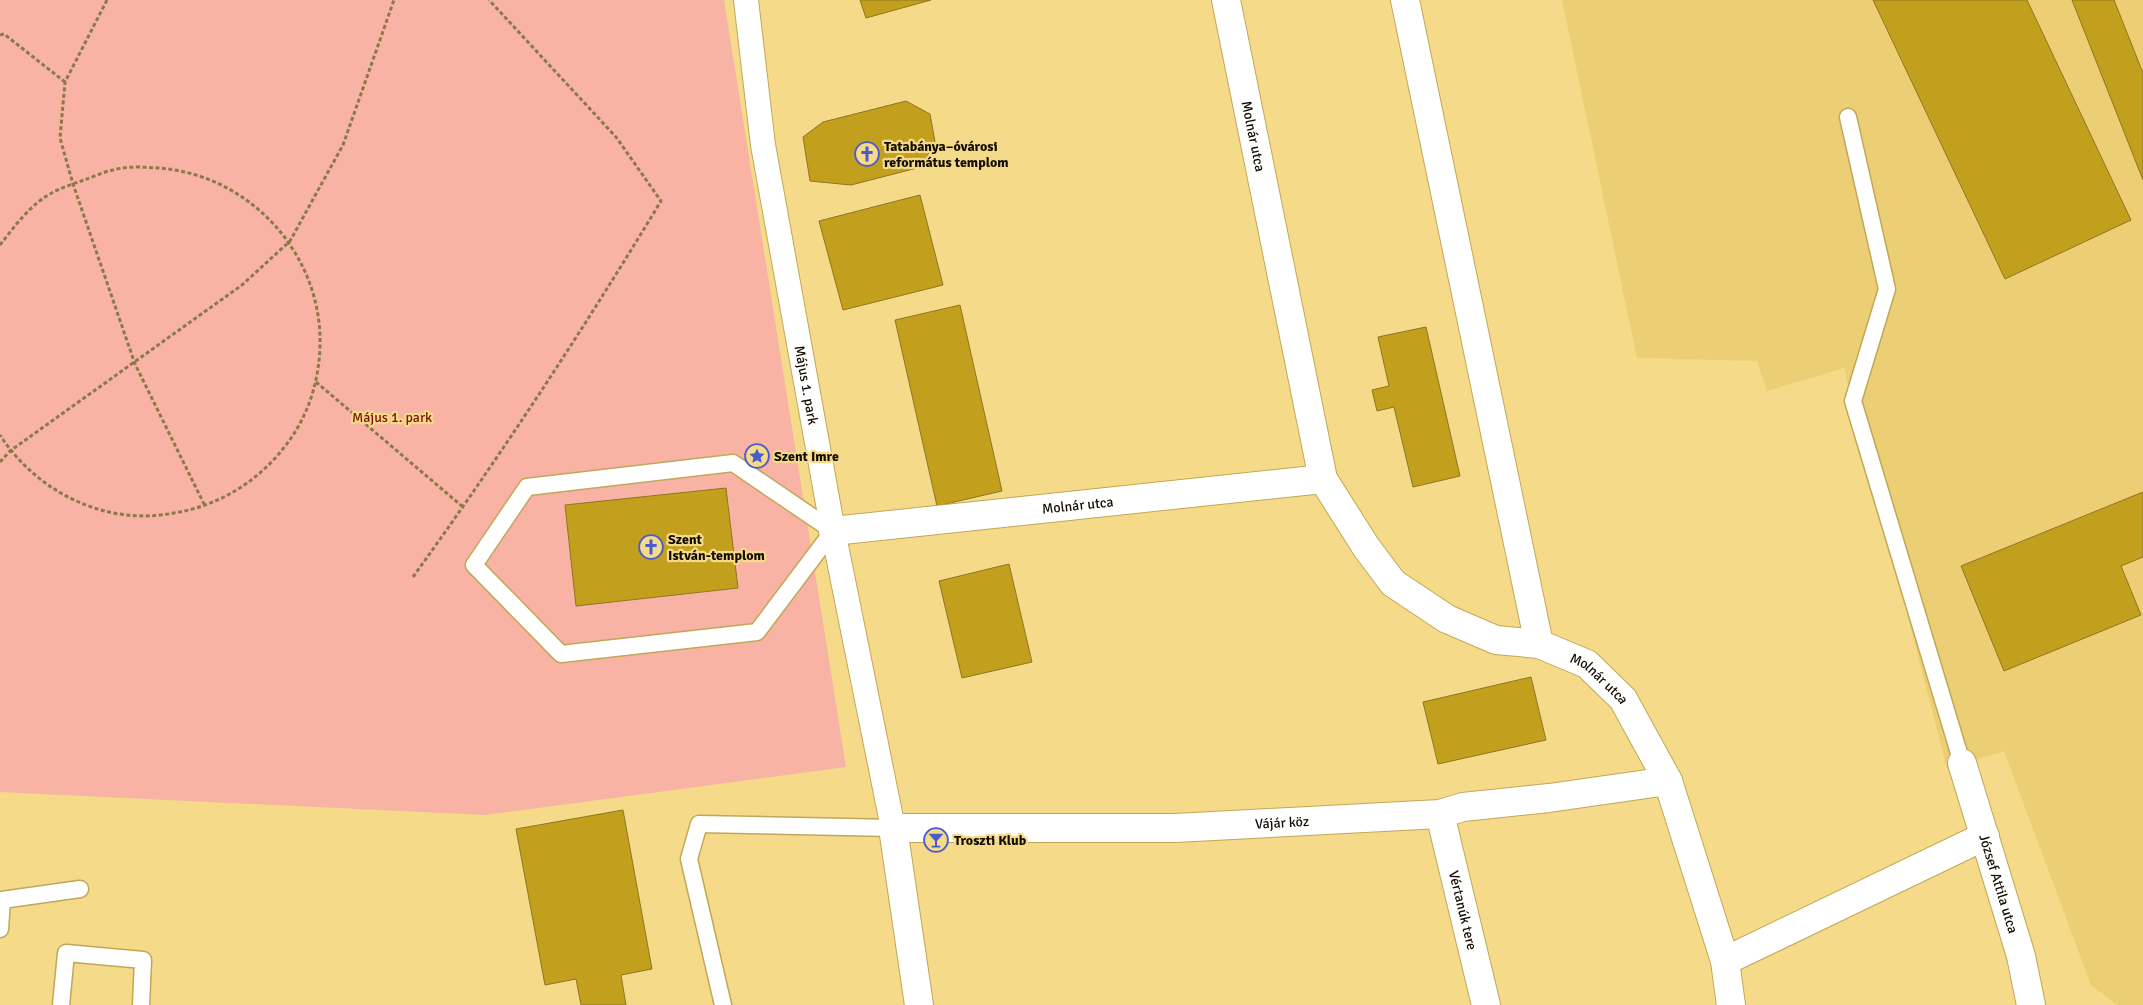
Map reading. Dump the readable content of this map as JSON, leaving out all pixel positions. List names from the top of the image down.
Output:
{
  "streets": {
    "street": [
      "Molnár utca",
      "Május 1. park",
      "Vájár köz",
      "József Attila utca",
      "Vértanúk tere"
    ]
  },
  "crossings": [
    ["Molnár utca", "Május 1. park"],
    ["Molnár utca", "Vájár köz"],
    ["Május 1. park", "Vájár köz"],
    ["Vájár köz", "Vértanúk tere"]
  ],
  "parks": ["Május 1. park"],
  "places": {
    "church": ["Tatabánya–óvárosi református templom", "Szent István-templom"],
    "place": ["Szent Imre"],
    "bar": ["Troszti Klub"]
  }
}
